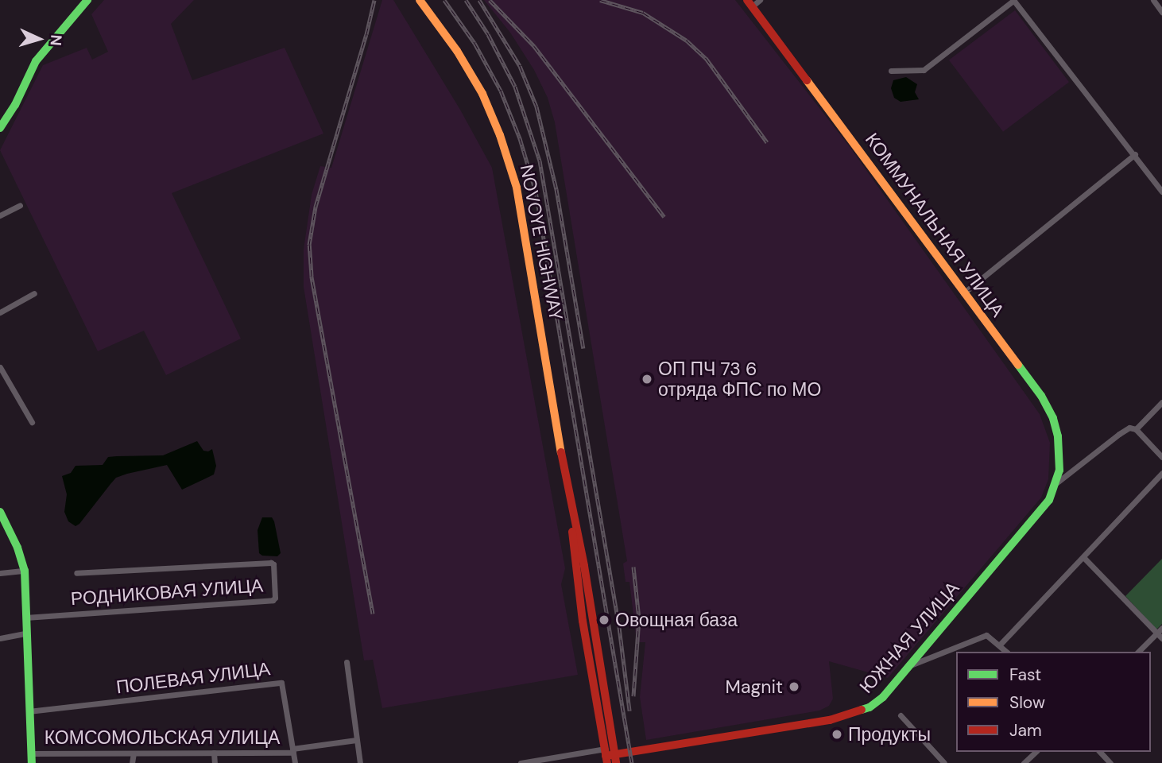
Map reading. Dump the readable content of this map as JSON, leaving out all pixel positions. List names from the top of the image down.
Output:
{
  "streets": {
    "street": [
      "КОММУНАЛЬНАЯ УЛИЦА",
      "NOVOYE HIGHWAY",
      "РОДНИКОВАЯ УЛИЦА",
      "ЮЖНАЯ УЛИЦА",
      "ПОЛЕВАЯ УЛИЦА",
      "КОМСОМОЛЬСКАЯ УЛИЦА"
    ]
  },
  "crossings": [
    ["КОММУНАЛЬНАЯ УЛИЦА", "ЮЖНАЯ УЛИЦА"],
    ["NOVOYE HIGHWAY", "ЮЖНАЯ УЛИЦА"],
    ["ПОЛЕВАЯ УЛИЦА", "КОМСОМОЛЬСКАЯ УЛИЦА"]
  ],
  "places": [
    "ОП ПЧ 73 6 отряда ФПС по МО",
    "Овощная база",
    "Magnit",
    "Продукты"
  ],
  "legend": ["Fast", "Slow", "Jam"],
  "north": "right"
}
